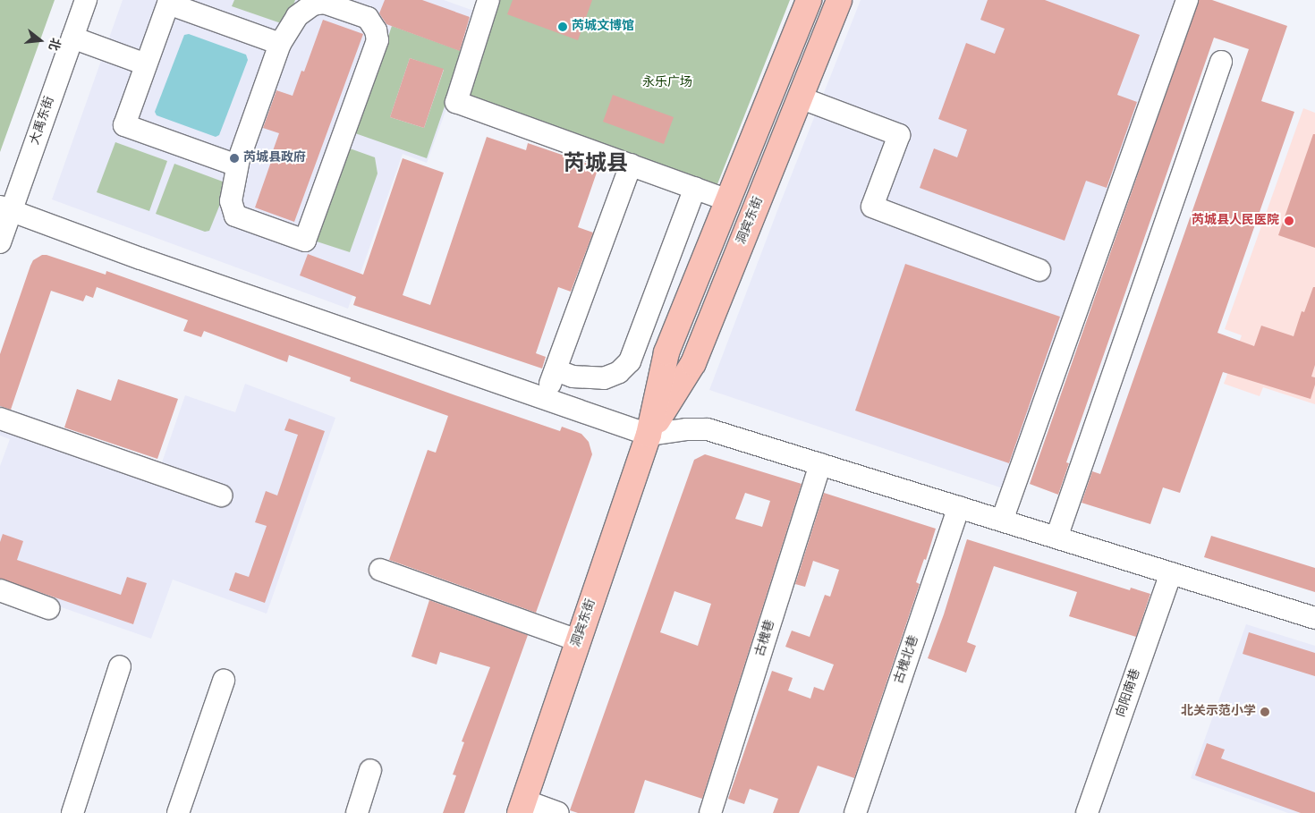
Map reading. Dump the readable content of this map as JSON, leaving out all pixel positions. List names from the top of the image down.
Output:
{
  "streets": {
    "main road": ["洞宾东街"],
    "street": [
      "大禹东街",
      "古槐巷",
      "古槐北巷",
      "向阳南巷"
    ]
  },
  "districts": ["芮城县"],
  "parks": ["永乐广场"],
  "places": [
    "芮城文博馆",
    "芮城县政府",
    "芮城县人民医院",
    "北关示范小学"
  ],
  "north": "right"
}
